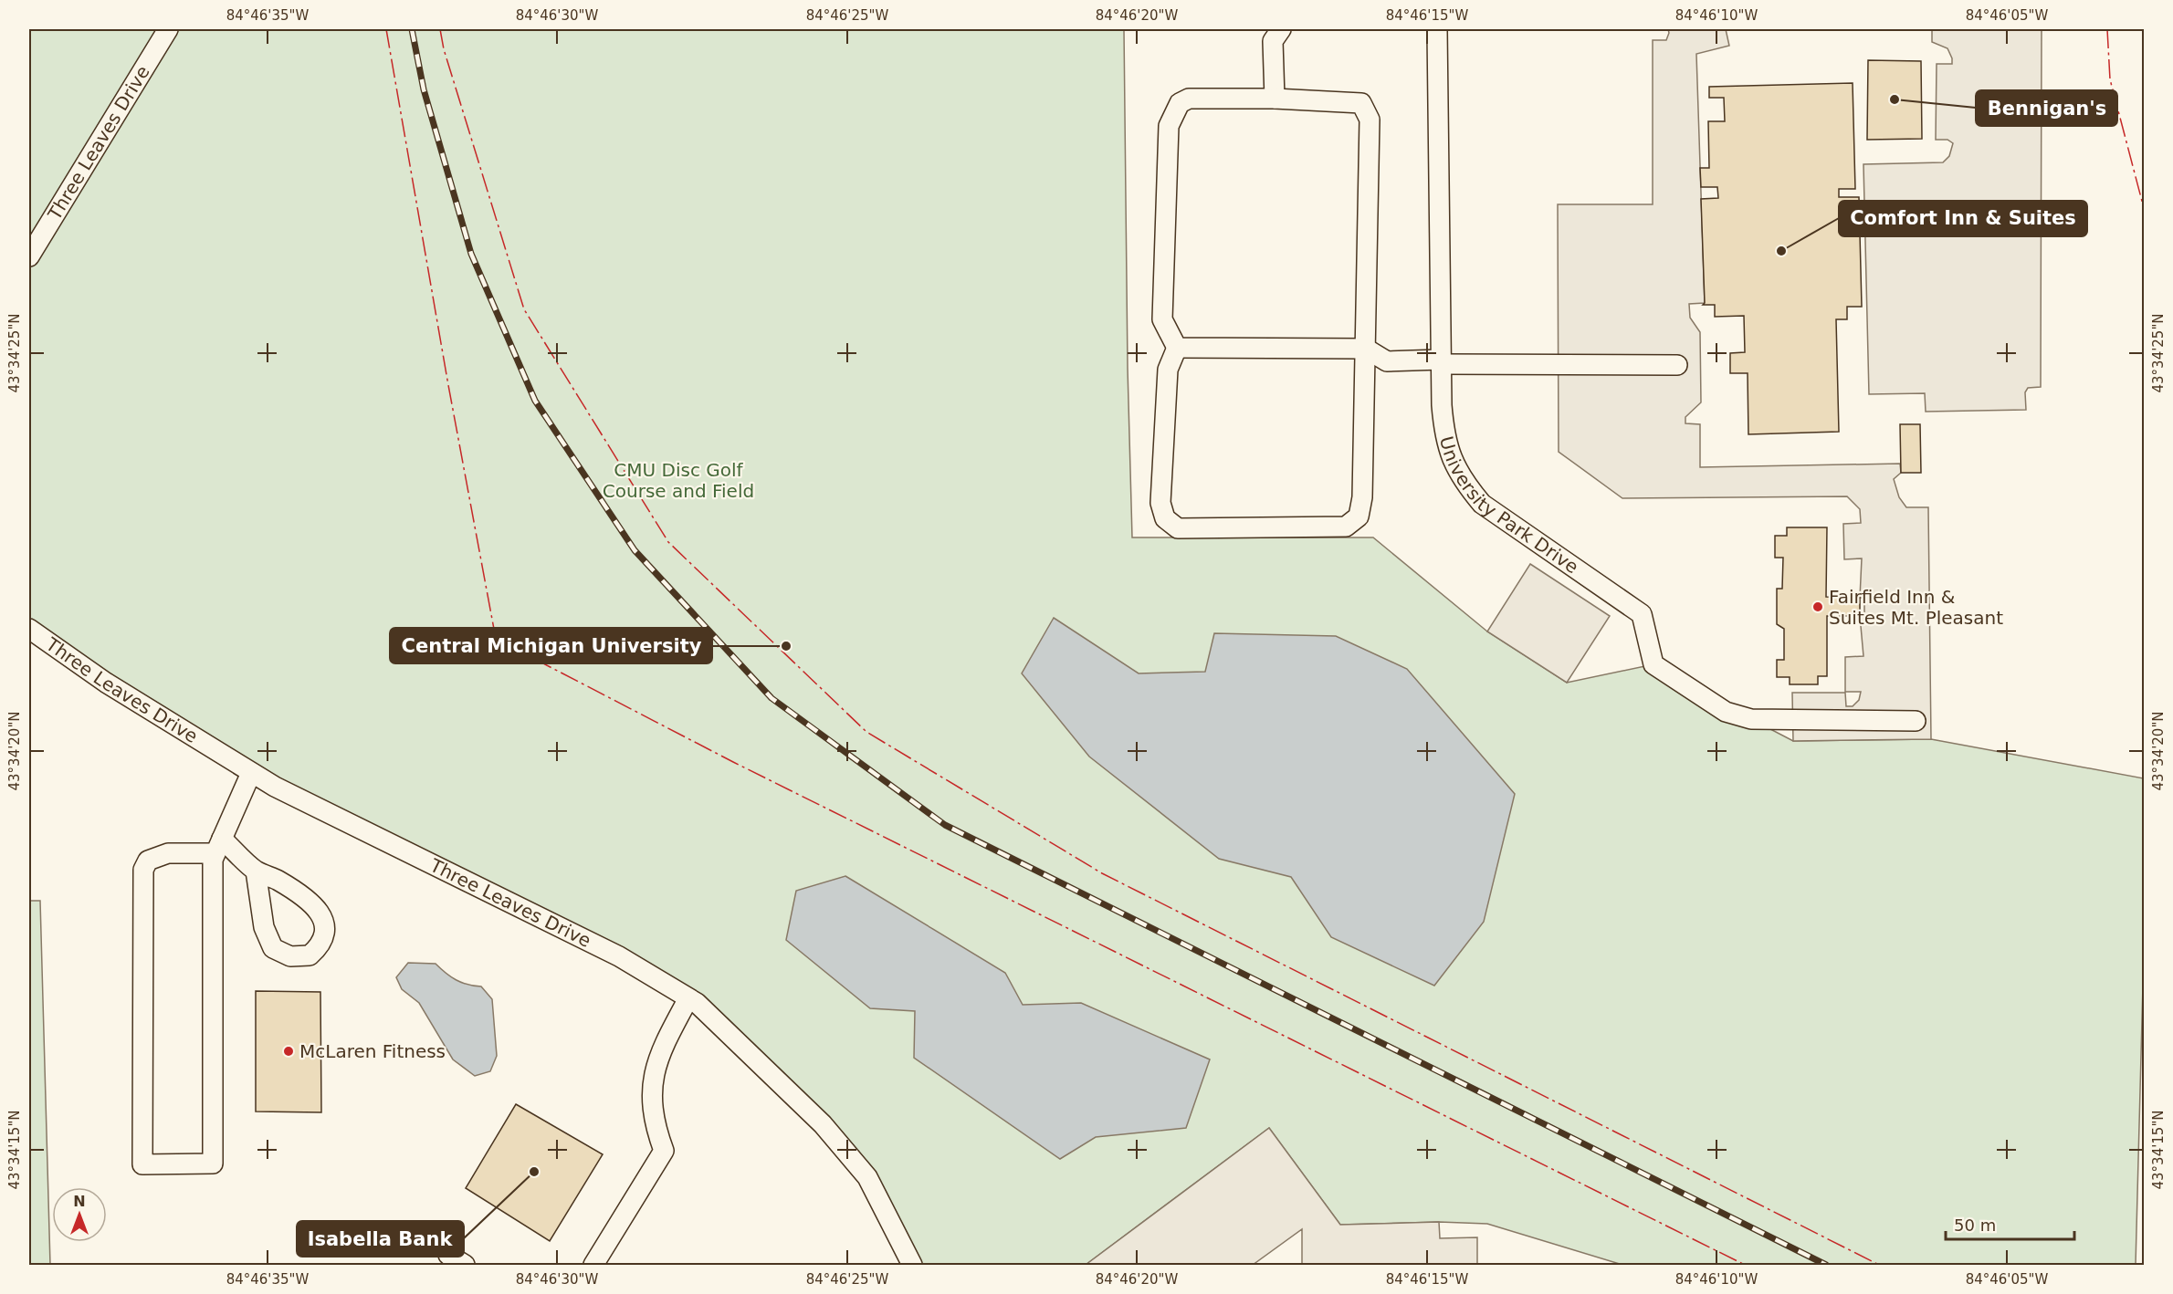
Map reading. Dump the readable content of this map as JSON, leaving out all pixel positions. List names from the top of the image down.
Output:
{
  "streets": {
    "street": ["Three Leaves Drive", "University Park Drive"]
  },
  "parks": ["CMU Disc Golf Course and Field"],
  "places": [
    "Bennigan's",
    "Comfort Inn & Suites",
    "Fairfield Inn & Suites Mt. Pleasant",
    "Central Michigan University",
    "McLaren Fitness",
    "Isabella Bank"
  ],
  "scale_bar": "50 m",
  "north": "top",
  "coordinates": [
    "84°46'35\"W",
    "84°46'30\"W",
    "84°46'25\"W",
    "84°46'20\"W",
    "84°46'15\"W",
    "84°46'10\"W",
    "84°46'05\"W",
    "43°34'25\"N",
    "43°34'20\"N",
    "43°34'15\"N"
  ]
}
